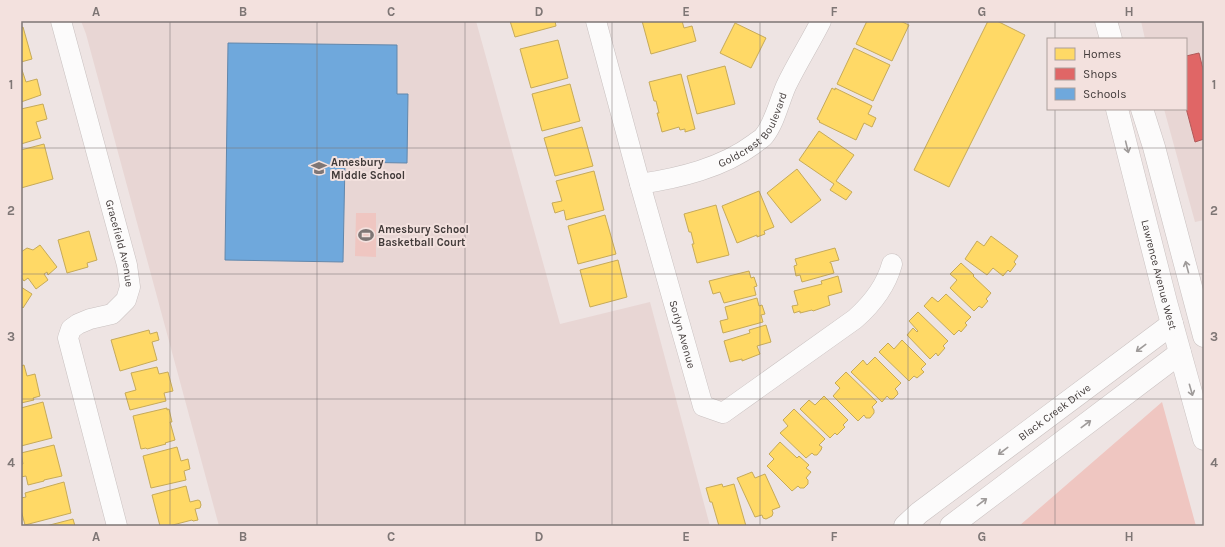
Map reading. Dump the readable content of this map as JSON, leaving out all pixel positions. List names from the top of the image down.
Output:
{
  "streets": {
    "main road": ["Lawrence Avenue West", "Black Creek Drive"],
    "street": ["Goldcrest Boulevard", "Gracefield Avenue", "Sorlyn Avenue"]
  },
  "crossings": [
    ["Goldcrest Boulevard", "Sorlyn Avenue"],
    ["Lawrence Avenue West", "Black Creek Drive"]
  ],
  "places": {
    "school or university": ["Amesbury Middle School"],
    "sports": ["Amesbury School Basketball Court"]
  },
  "legend": ["Homes", "Shops", "Schools"],
  "grid": {
    "columns": [
      "A",
      "B",
      "C",
      "D",
      "E",
      "F",
      "G",
      "H"
    ],
    "rows": [
      "1",
      "2",
      "3",
      "4"
    ]
  }
}
